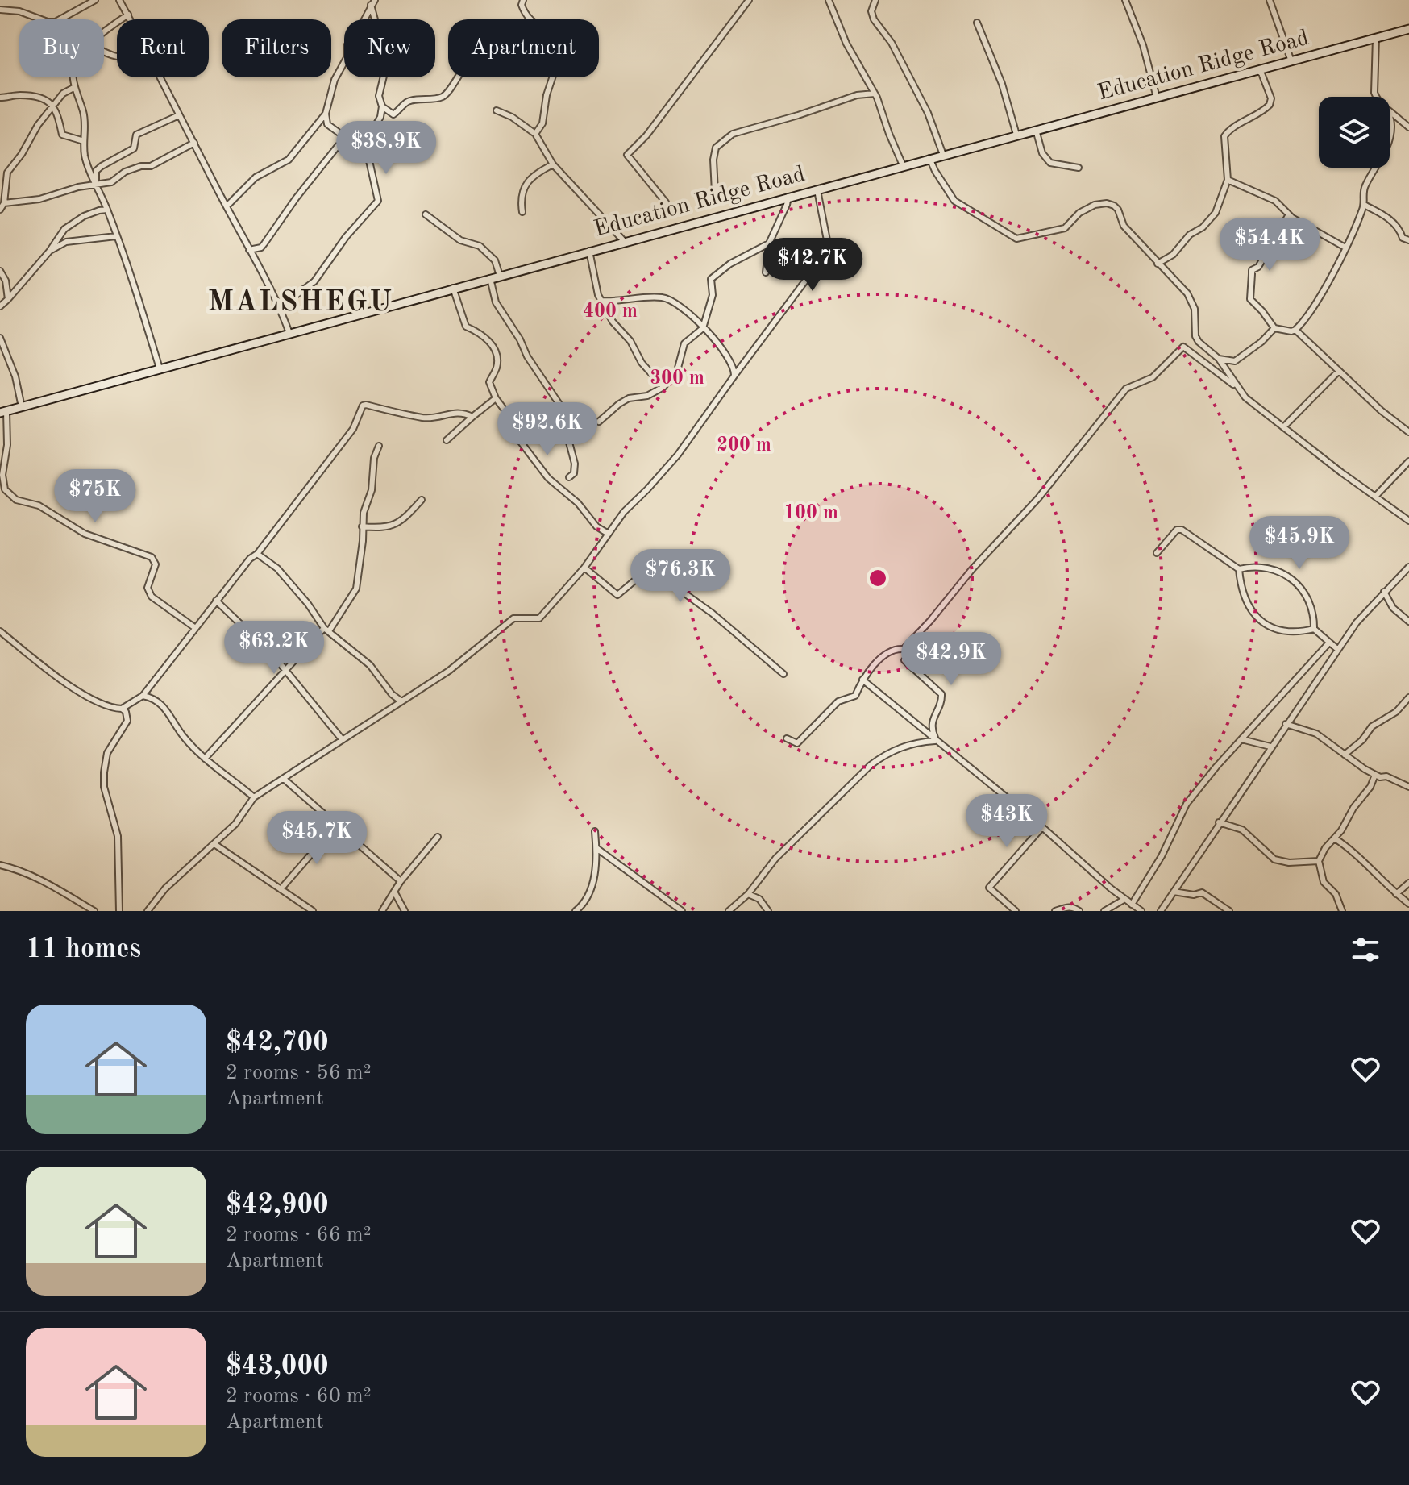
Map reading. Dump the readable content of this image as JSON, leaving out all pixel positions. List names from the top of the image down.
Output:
{
  "streets": {
    "main road": ["Education Ridge Road"]
  },
  "districts": ["MALSHEGU"],
  "page": {
    "chip": [
      "Buy",
      "Rent",
      "Filters",
      "New",
      "Apartment"
    ],
    "price": [
      "$38.9K",
      "$54.4K",
      "$42.7K",
      "$92.6K",
      "$75K",
      "$45.9K",
      "$76.3K",
      "$63.2K",
      "$42.9K",
      "$43K",
      "$45.7K"
    ],
    "heading": "11 homes",
    "list": [
      {
        "name": "$42,700",
        "note": "2 rooms · 56 m² · Apartment"
      },
      {
        "name": "$42,900",
        "note": "2 rooms · 66 m² · Apartment"
      },
      {
        "name": "$43,000",
        "note": "2 rooms · 60 m² · Apartment"
      }
    ]
  },
  "rings": [
    "400 m",
    "300 m",
    "200 m",
    "100 m"
  ]
}
